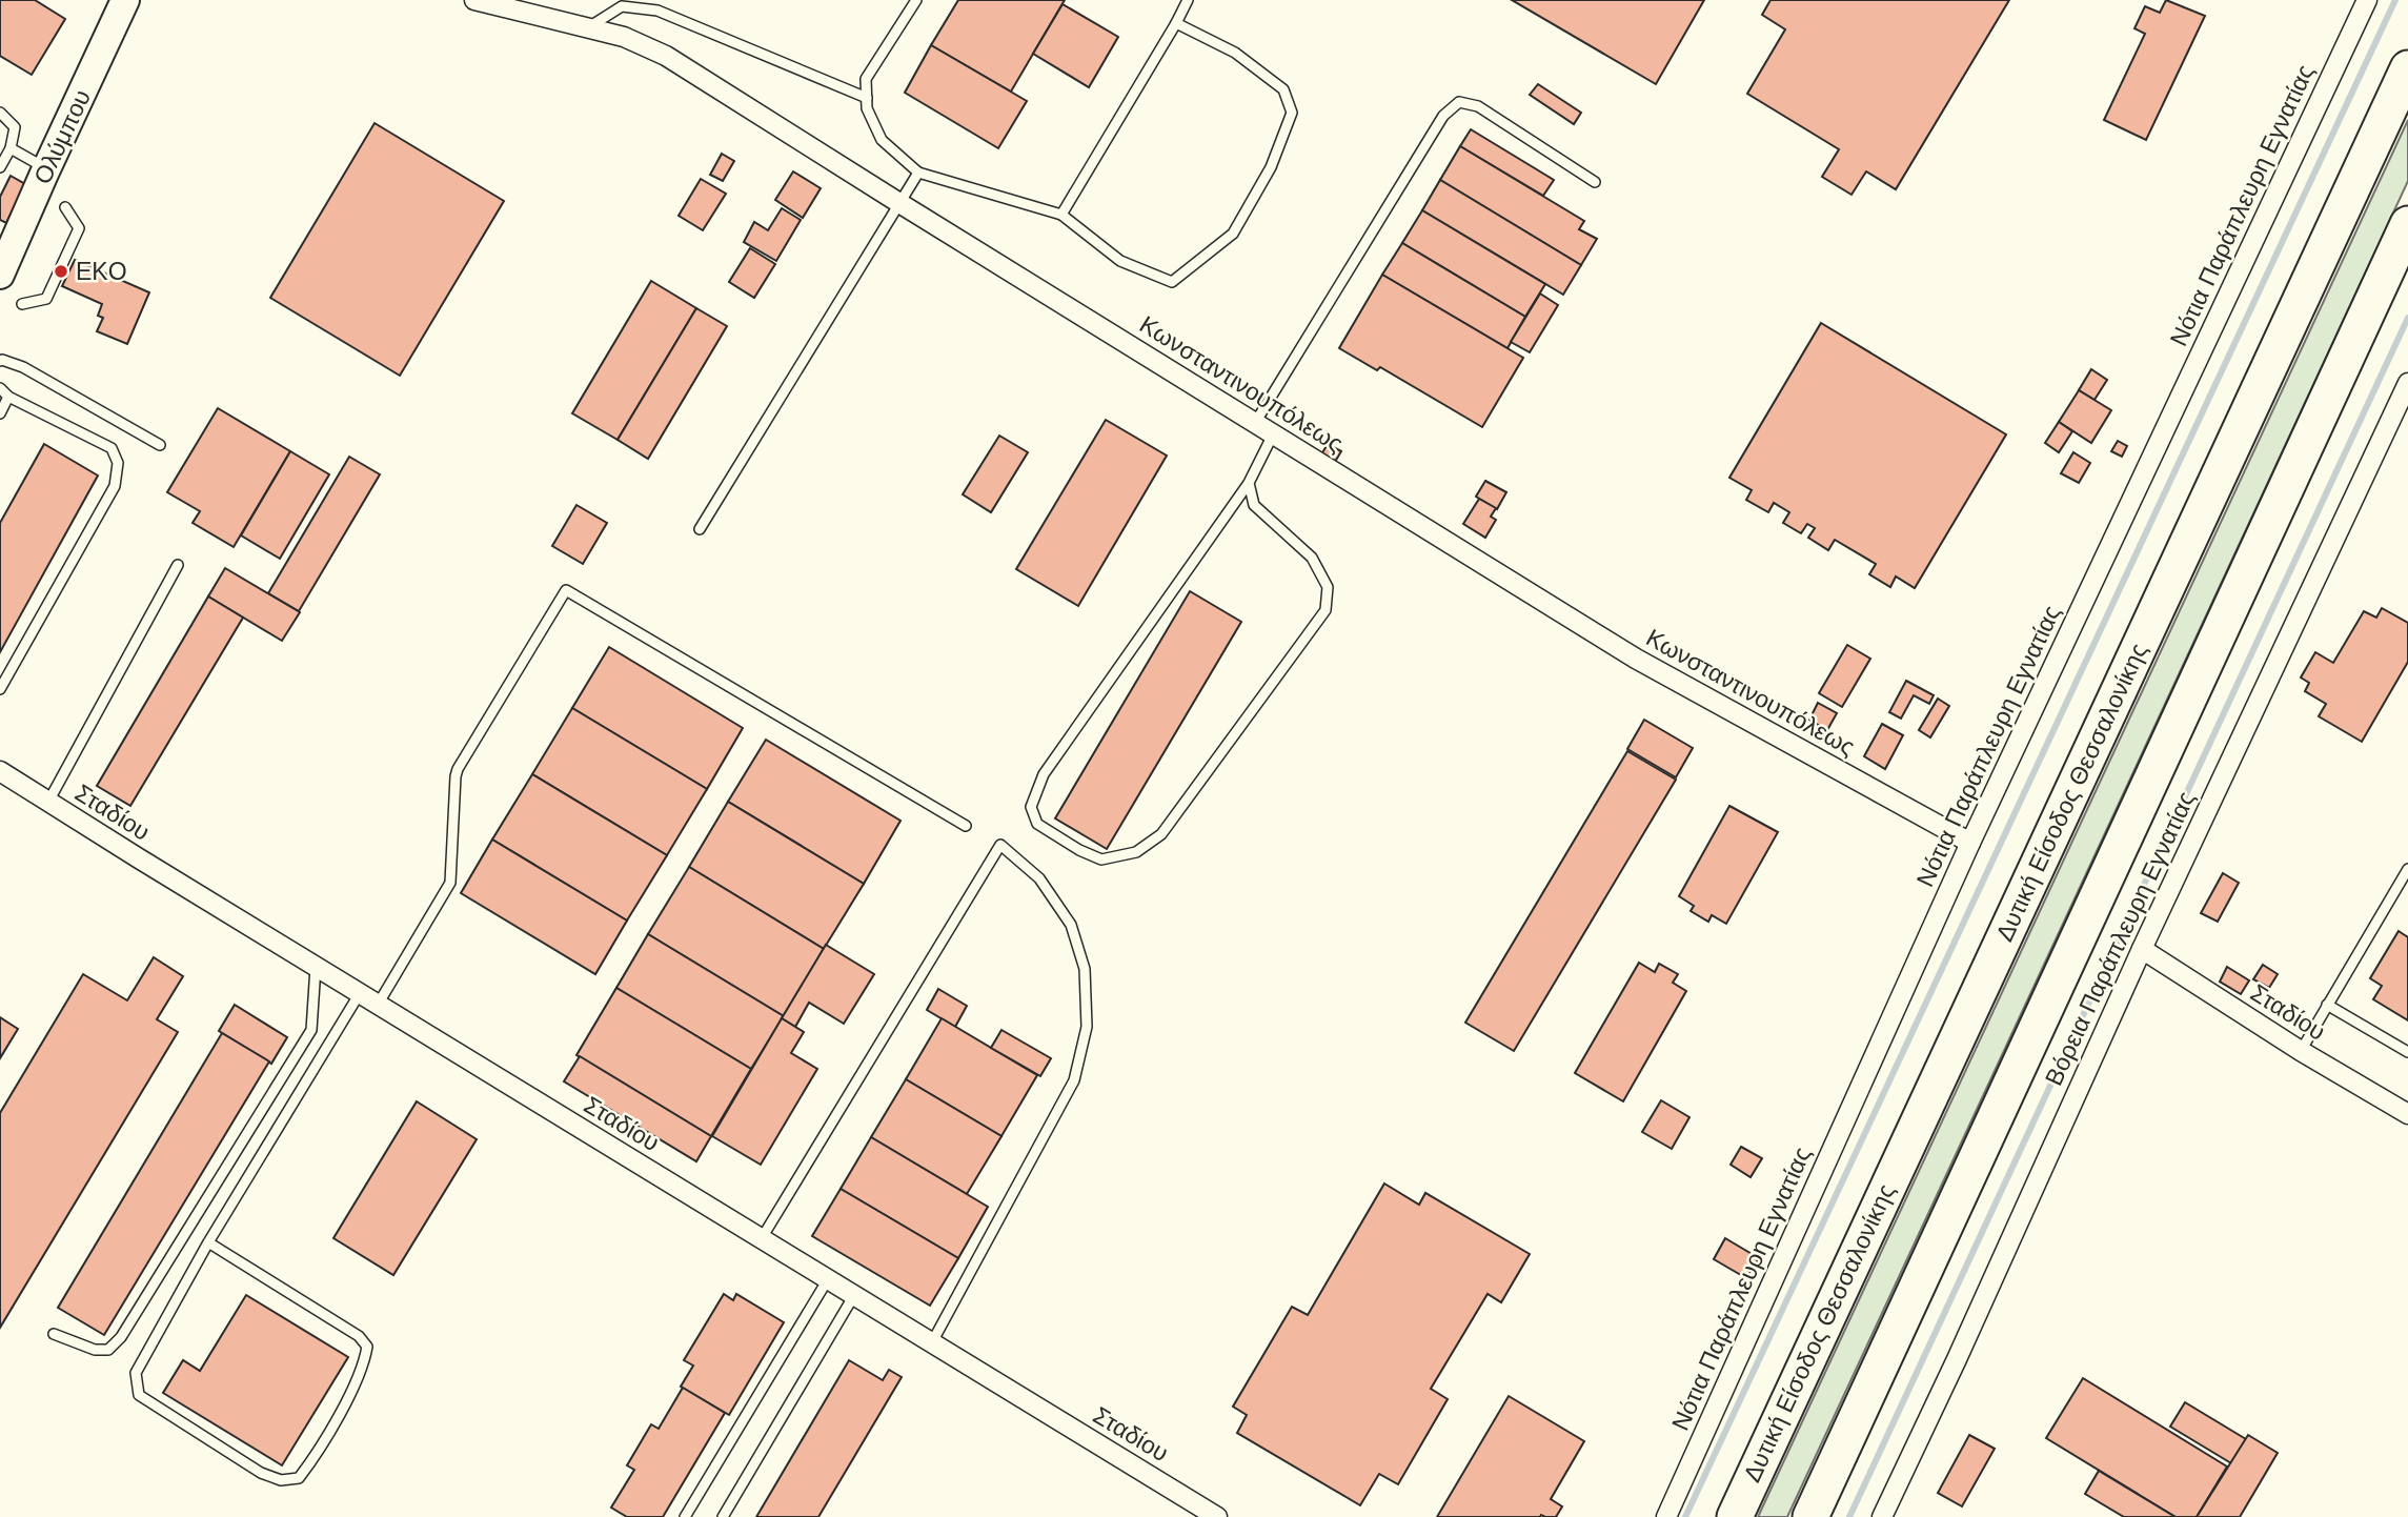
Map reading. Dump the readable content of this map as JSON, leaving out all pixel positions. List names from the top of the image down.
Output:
{
  "streets": {
    "highway": ["Δυτική Είσοδος Θεσσαλονίκης"],
    "street": [
      "Ολύμπου",
      "Νότια Παράπλευρη Εγνατίας",
      "Κωνσταντινουπόλεως",
      "Σταδίου",
      "Βόρεια Παράπλευρη Εγνατίας"
    ]
  },
  "crossings": [
    ["Νότια Παράπλευρη Εγνατίας", "Κωνσταντινουπόλεως"],
    ["Σταδίου", "Βόρεια Παράπλευρη Εγνατίας"]
  ],
  "places": ["EKO"]
}
